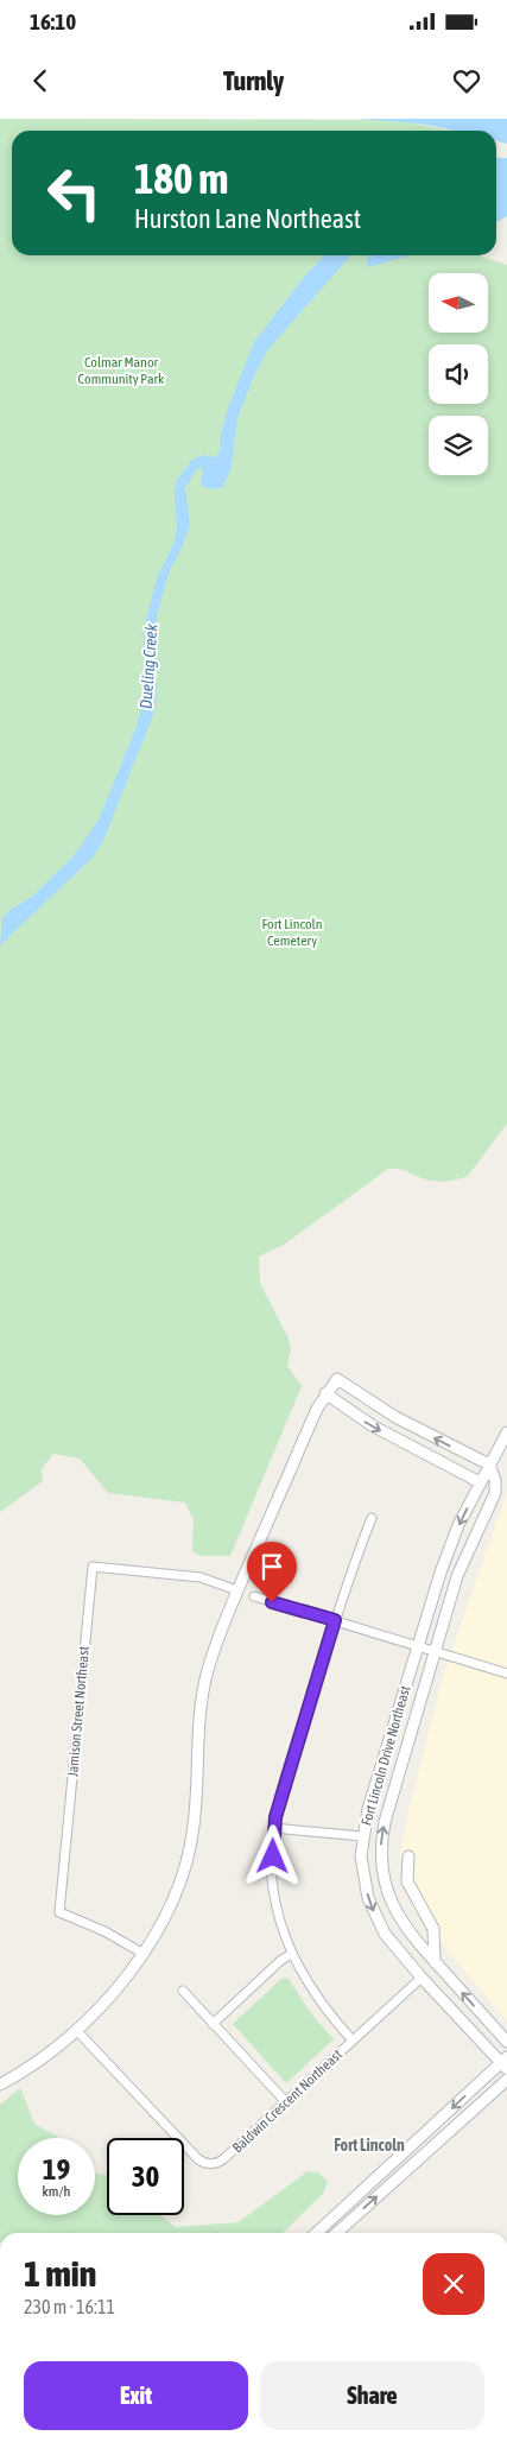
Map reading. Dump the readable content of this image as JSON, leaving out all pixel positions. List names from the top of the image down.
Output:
{
  "streets": {
    "street": ["Jamison Street Northeast", "Fort Lincoln Drive Northeast", "Baldwin Crescent Northeast"]
  },
  "crossings": [
    ["Fort Lincoln Drive Northeast", "Baldwin Crescent Northeast"]
  ],
  "districts": ["Fort Lincoln"],
  "water": ["Dueling Creek"],
  "parks": ["Colmar Manor Community Park", "Fort Lincoln Cemetery"],
  "north": "left",
  "page": {
    "status": "16:10",
    "header": "Turnly",
    "turn": ["180 m", "Hurston Lane Northeast"],
    "speed": "19 km/h",
    "limit": "30",
    "heading": ["1 min", "230 m · 16:11"],
    "buttons": ["Exit", "Share"]
  }
}
